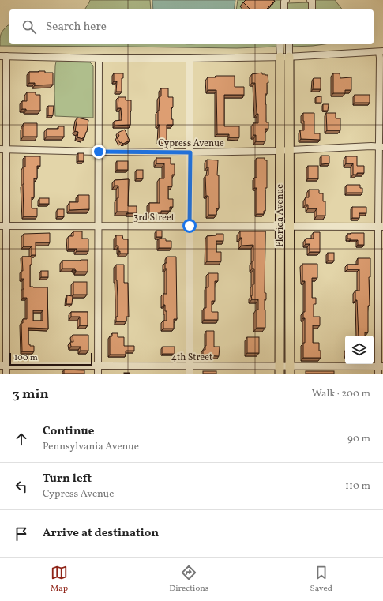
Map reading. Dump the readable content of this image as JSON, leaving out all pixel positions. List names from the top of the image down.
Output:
{
  "streets": {
    "main road": ["Florida Avenue"],
    "street": ["Cypress Avenue", "3rd Street", "4th Street"]
  },
  "crossings": [
    ["Cypress Avenue", "Florida Avenue"],
    ["Florida Avenue", "3rd Street"],
    ["Florida Avenue", "4th Street"]
  ],
  "scale_bar": "100 m",
  "page": {
    "search": "Search here",
    "scale": "100 m",
    "heading": ["3 min", "Walk · 200 m"],
    "list": [
      ["Continue", "Pennsylvania Avenue", "90 m"],
      ["Turn left", "Cypress Avenue", "110 m"],
      "Arrive at destination"
    ],
    "nav": ["Map", "Directions", "Saved"]
  }
}
